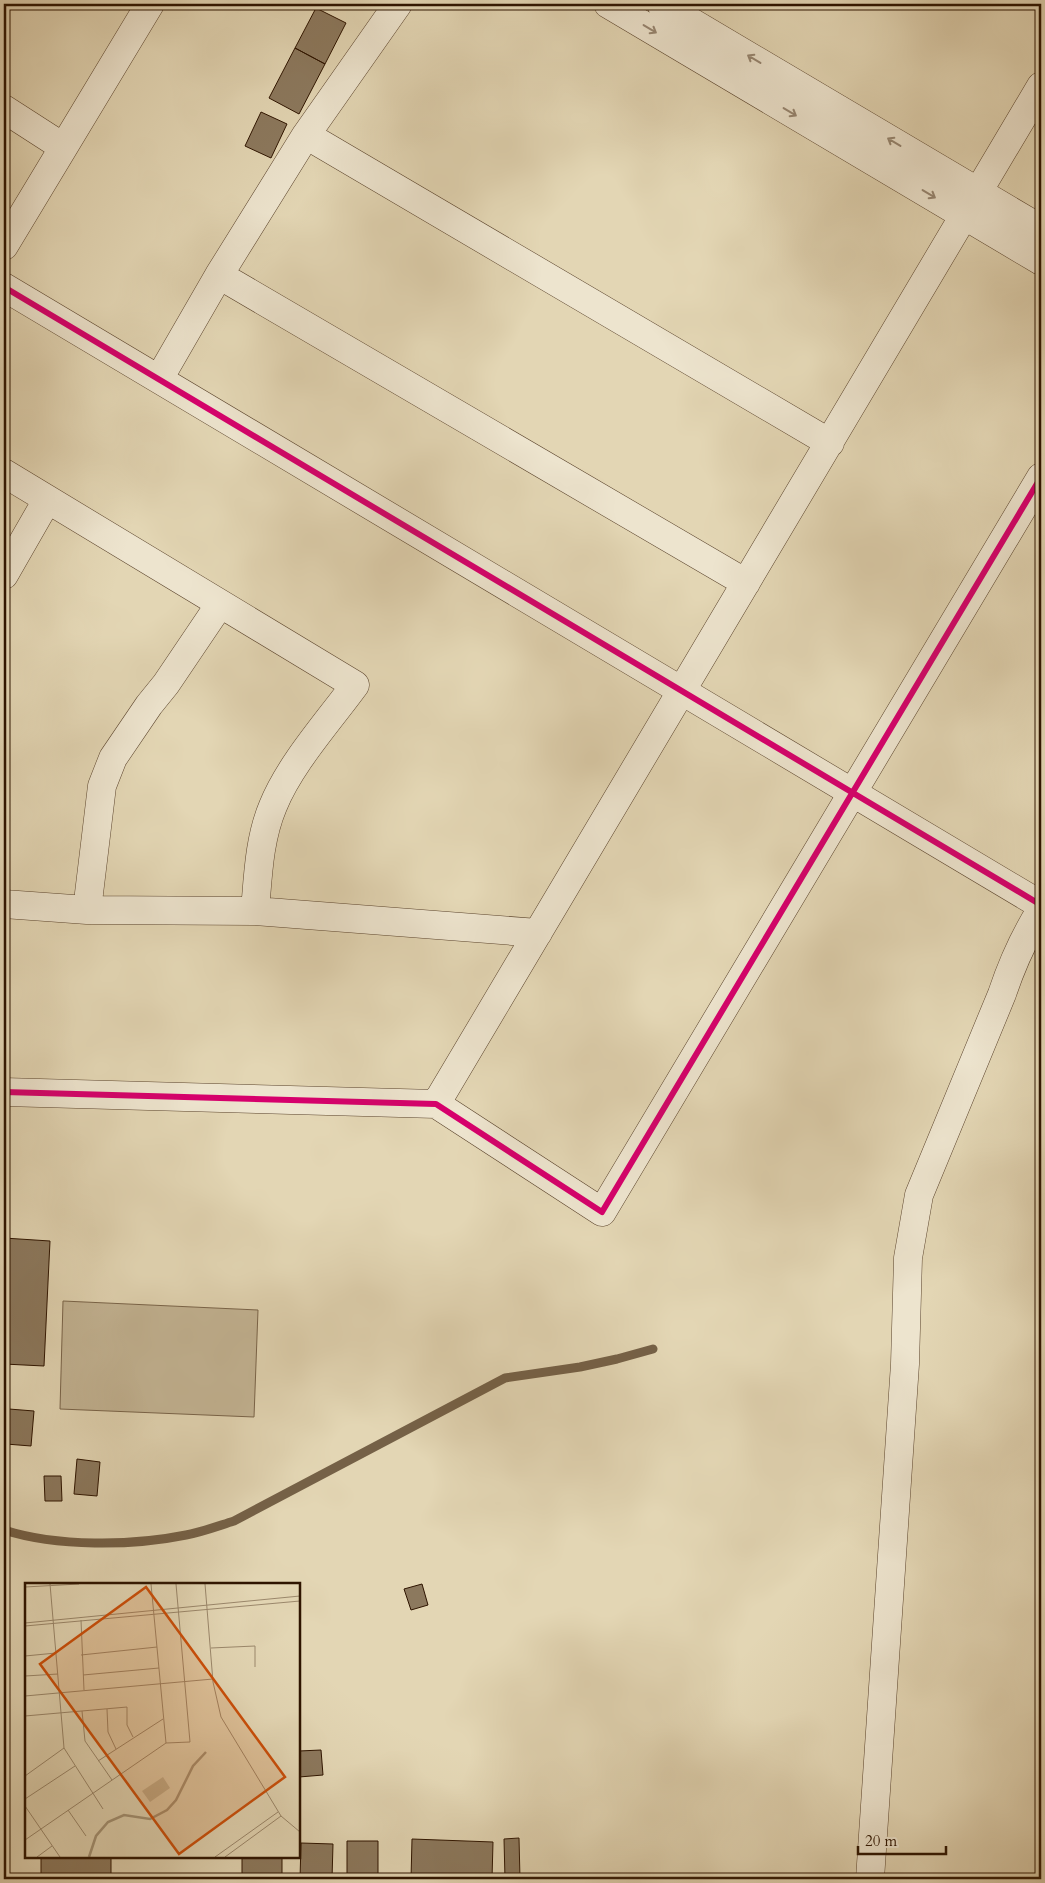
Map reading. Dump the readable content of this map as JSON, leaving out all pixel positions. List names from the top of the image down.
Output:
{
  "scale_bar": "20 m"
}
